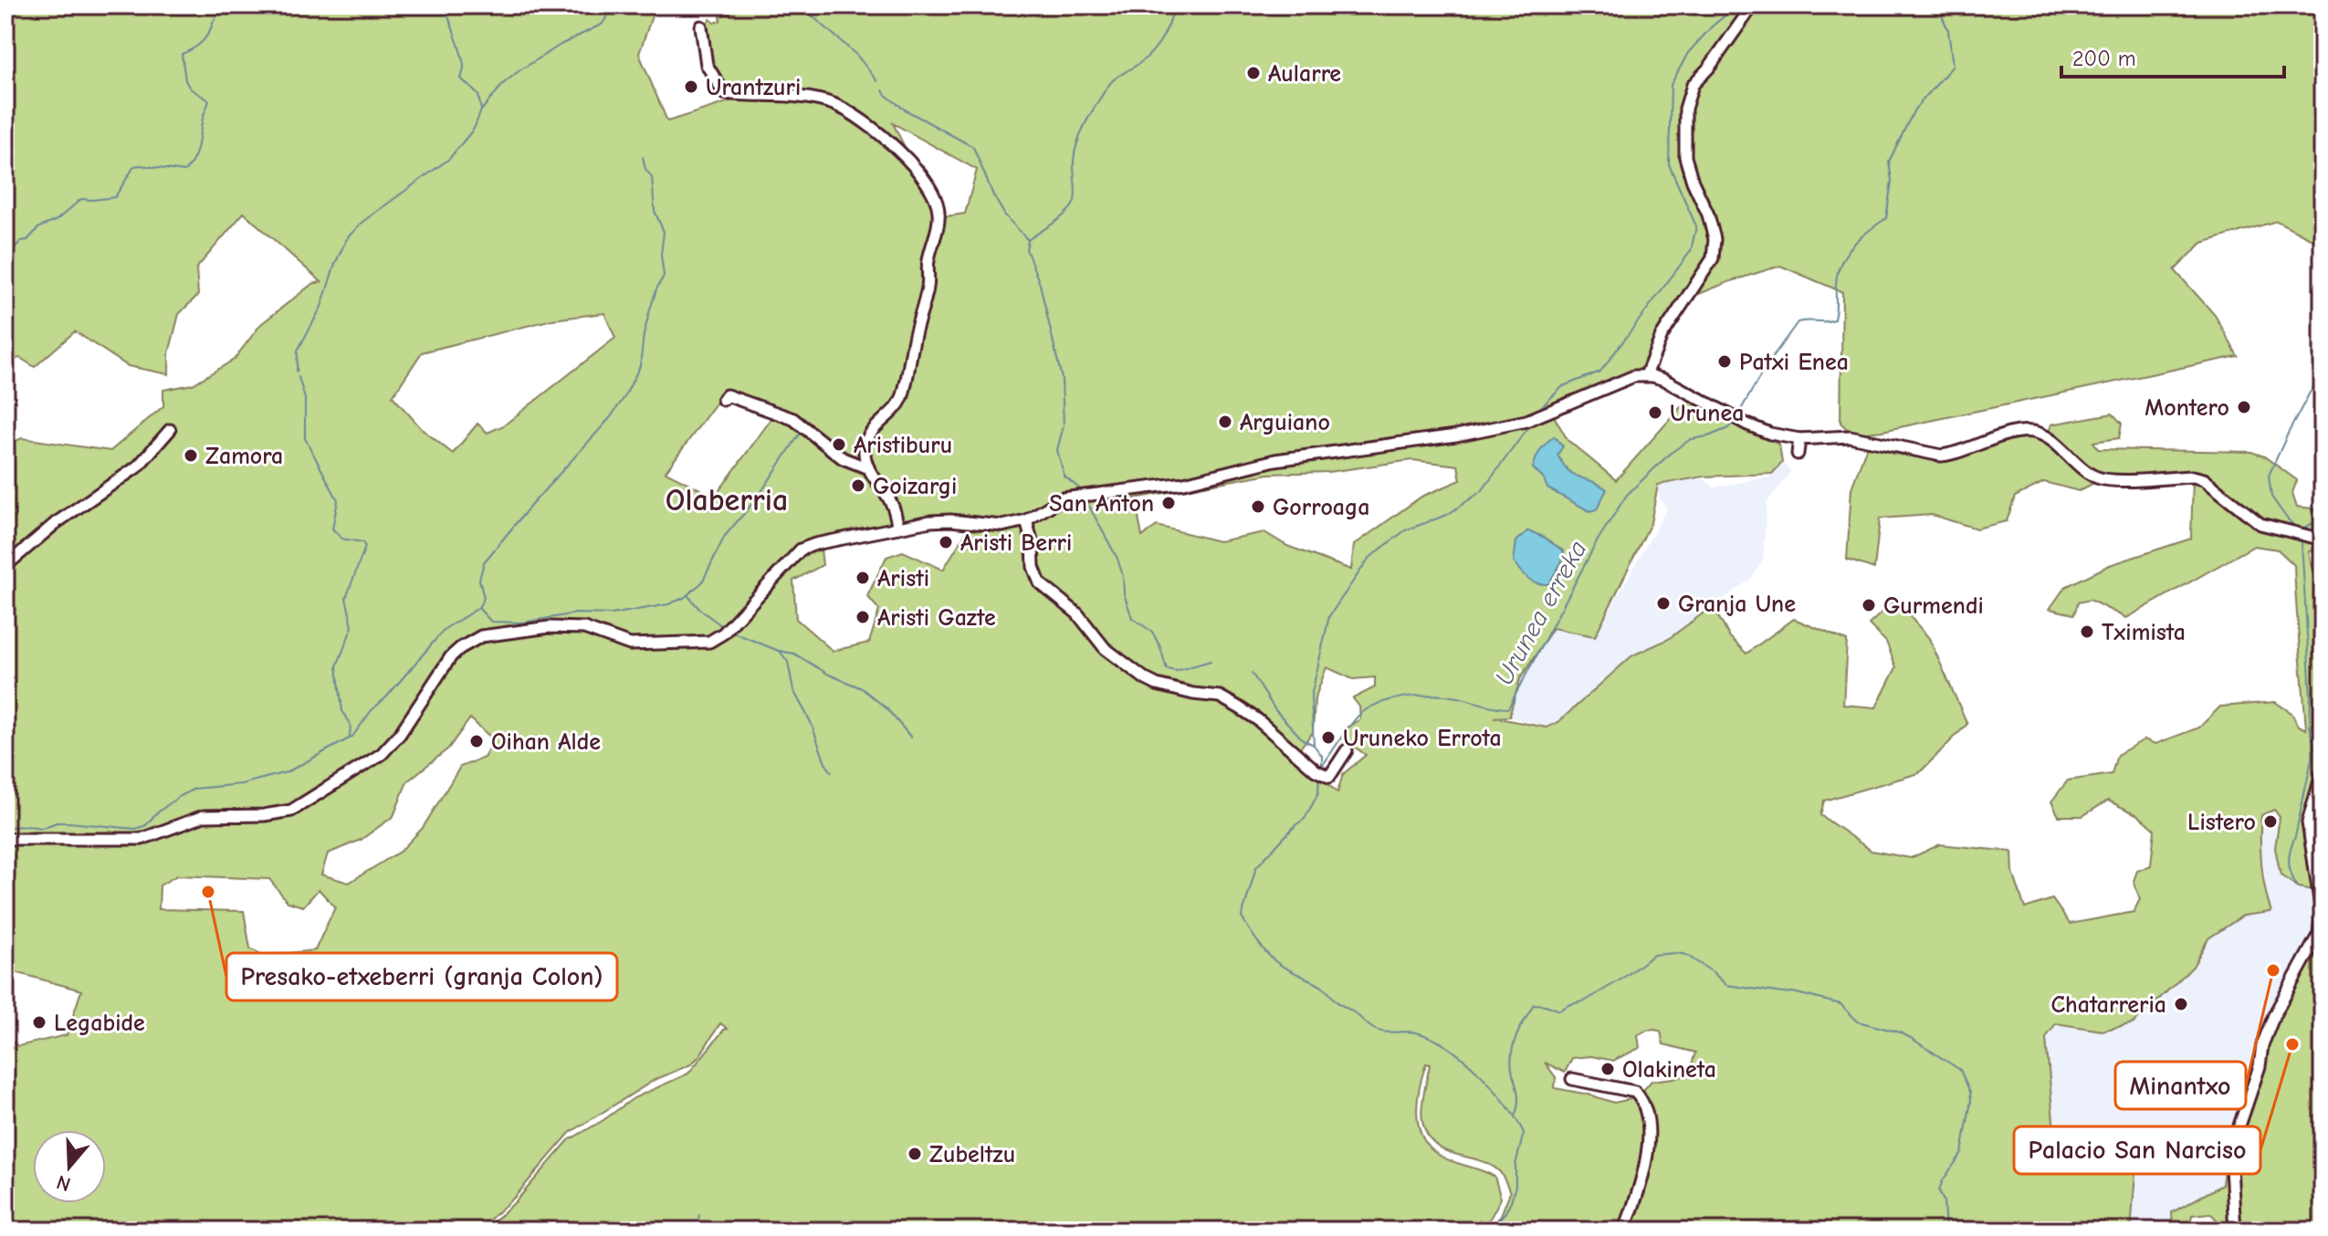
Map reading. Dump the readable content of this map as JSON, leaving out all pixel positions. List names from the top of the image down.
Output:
{
  "districts": ["Olaberria"],
  "water": ["Urunea erreka"],
  "places": [
    "Aularre",
    "Urantzuri",
    "Patxi Enea",
    "Montero",
    "Urunea",
    "Arguiano",
    "Aristiburu",
    "Zamora",
    "Goizargi",
    "San Anton",
    "Gorroaga",
    "Aristi Berri",
    "Aristi",
    "Granja Une",
    "Gurmendi",
    "Aristi Gazte",
    "Tximista",
    "Uruneko Errota",
    "Oihan Alde",
    "Listero",
    "Presako-etxeberri (granja Colon)",
    "Minantxo",
    "Chatarreria",
    "Legabide",
    "Palacio San Narciso",
    "Olakineta",
    "Zubeltzu"
  ],
  "scale_bar": "200 m",
  "north": "bottom"
}
